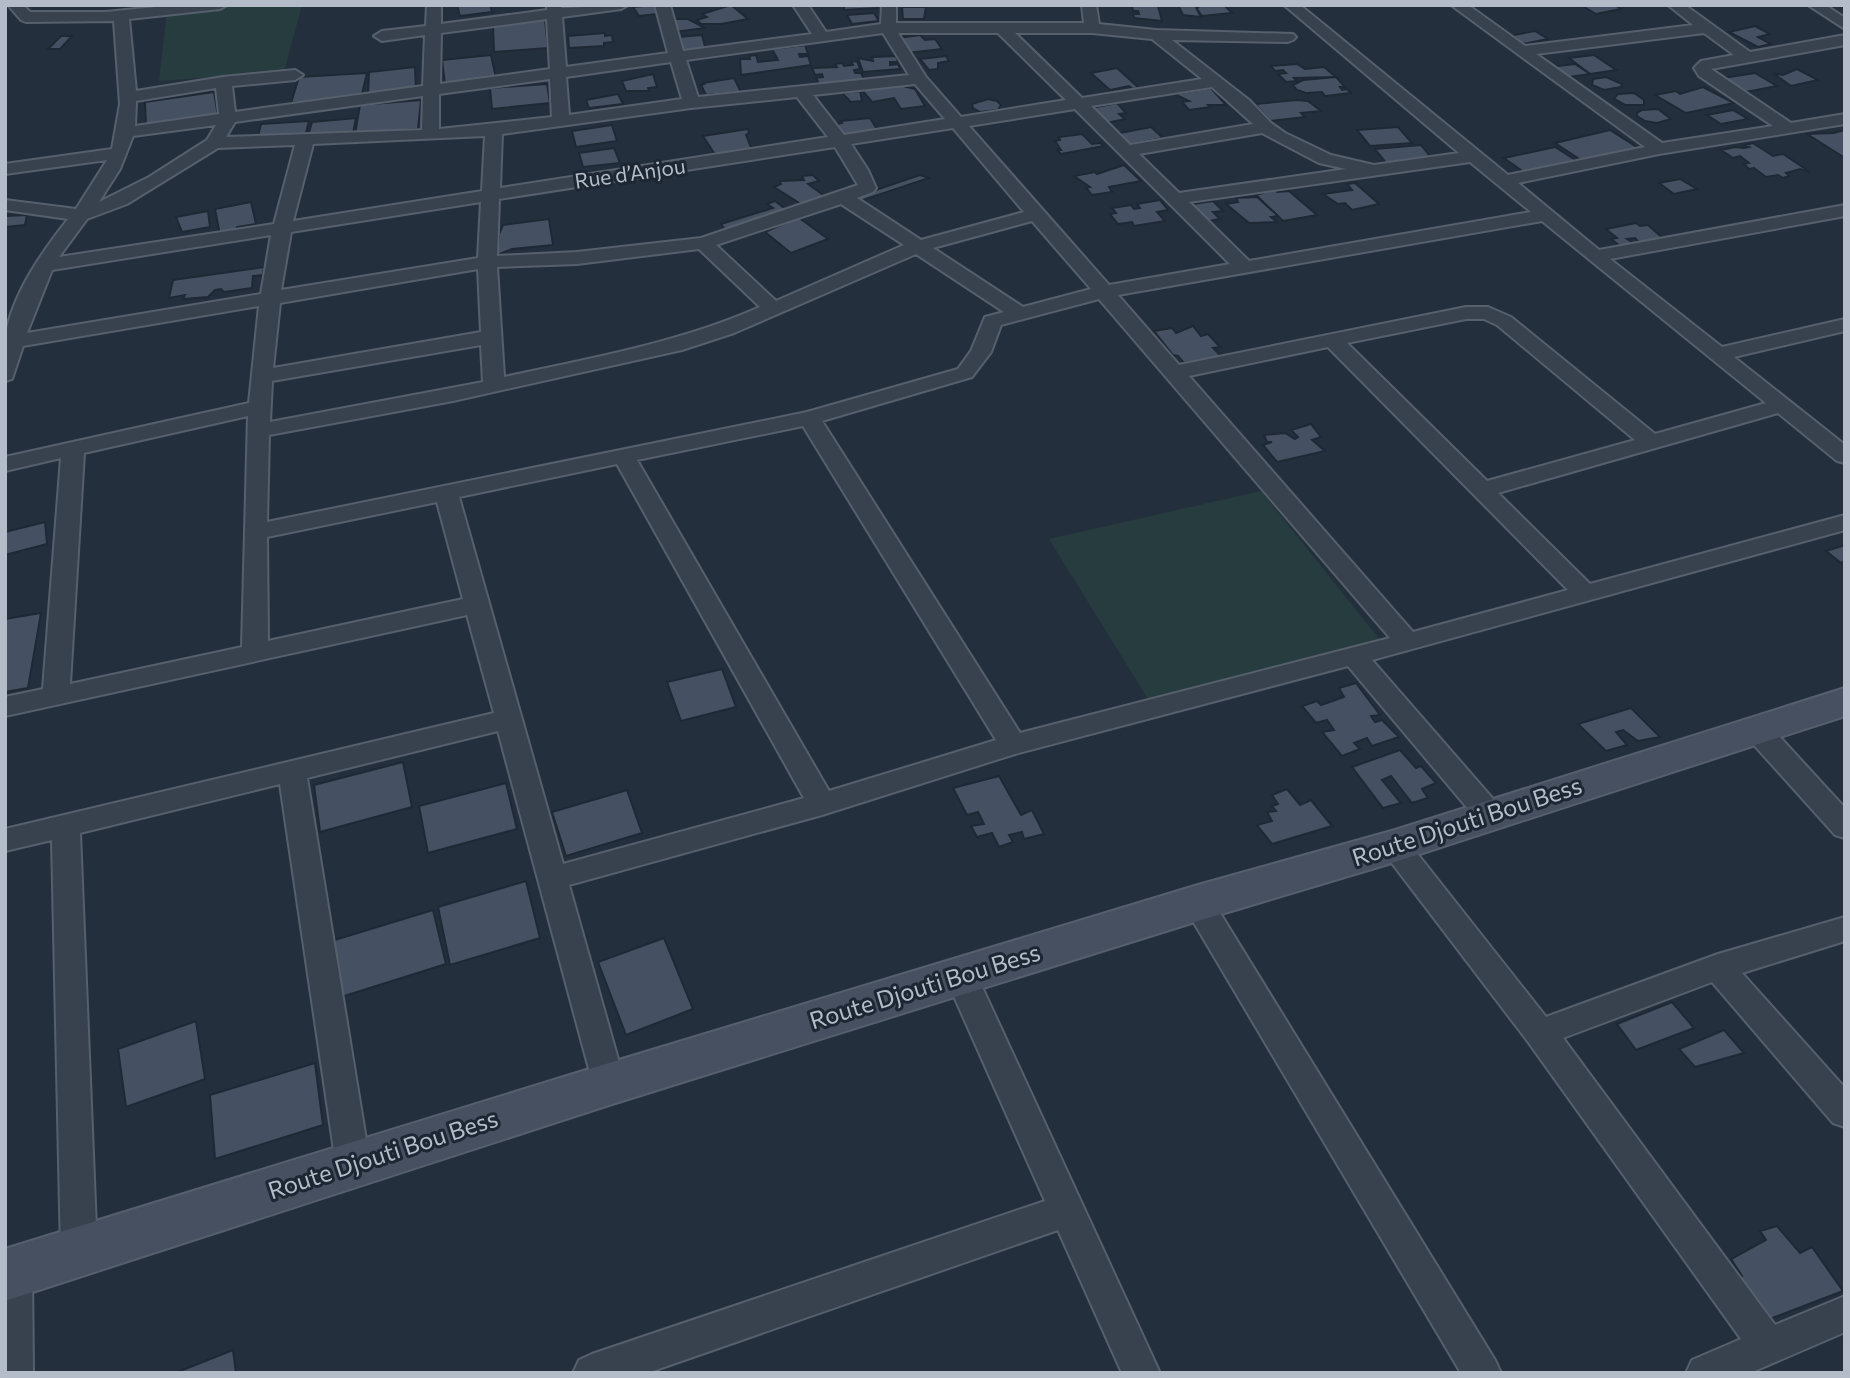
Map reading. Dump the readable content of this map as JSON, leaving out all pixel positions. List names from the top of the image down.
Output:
{
  "streets": {
    "main road": ["Route Djouti Bou Bess"],
    "street": ["Rue d’Anjou"]
  }
}
